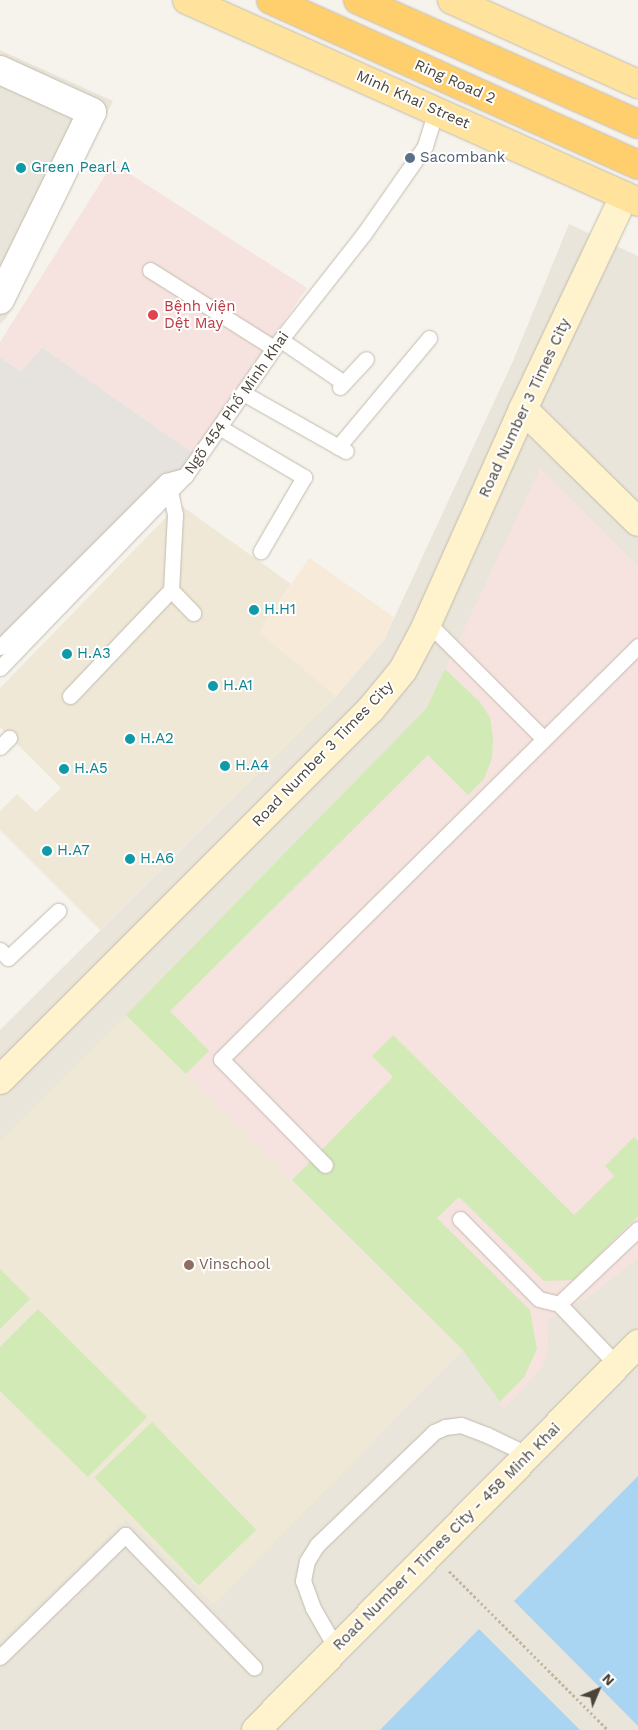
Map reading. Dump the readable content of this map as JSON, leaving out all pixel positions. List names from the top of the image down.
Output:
{
  "streets": {
    "highway": ["Ring Road 2"],
    "main road": ["Minh Khai Street"],
    "street": ["Road Number 3 Times City", "Road Number 1 Times City - 458 Minh Khai"],
    "lane": ["Ngõ 454 Phố Minh Khai"]
  },
  "crossings": [
    ["Minh Khai Street", "Ngõ 454 Phố Minh Khai"],
    ["Minh Khai Street", "Road Number 3 Times City"]
  ],
  "places": [
    "Sacombank",
    "Green Pearl A",
    "Bệnh viện Dệt May",
    "H.H1",
    "H.A3",
    "H.A1",
    "H.A2",
    "H.A4",
    "H.A5",
    "H.A7",
    "H.A6",
    "Vinschool"
  ],
  "north": "top right"
}
